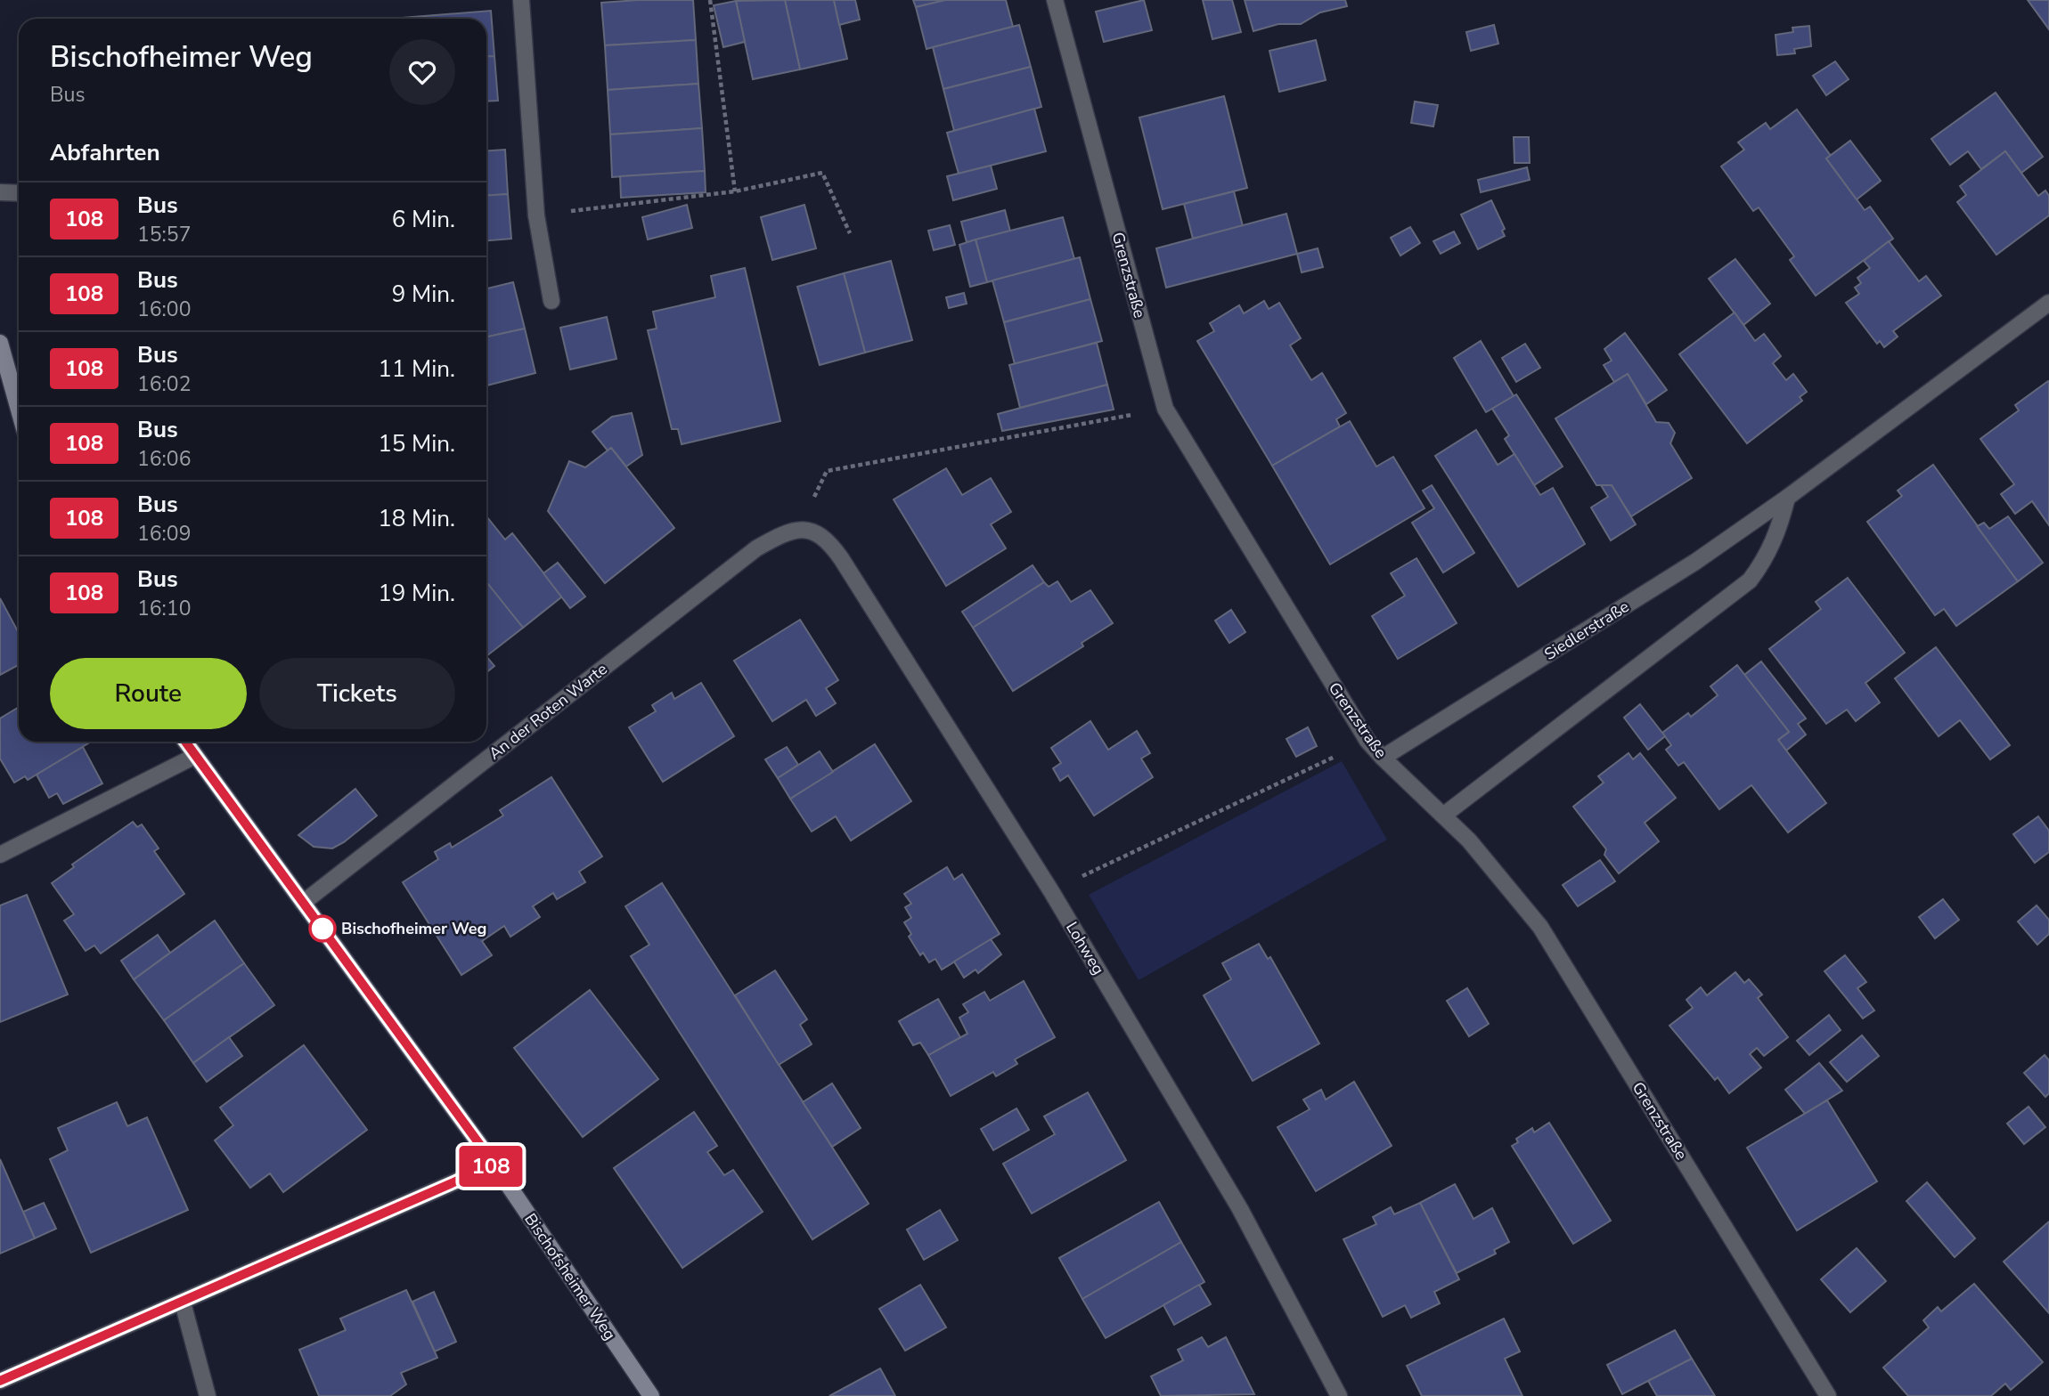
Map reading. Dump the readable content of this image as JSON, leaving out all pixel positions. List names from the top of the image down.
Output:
{
  "streets": {
    "street": [
      "Grenzstraße",
      "Siedlerstraße",
      "An der Roten Warte",
      "Lohweg",
      "Bischofsheimer Weg"
    ]
  },
  "crossings": [
    ["Grenzstraße", "Siedlerstraße"],
    ["An der Roten Warte", "Lohweg"],
    ["An der Roten Warte", "Bischofsheimer Weg"]
  ],
  "places": ["Bischofheimer Weg"],
  "lines": ["bus line 108"],
  "page": {
    "on_map": "108",
    "heading": [
      ["Bischofheimer Weg", "Bus"],
      "Abfahrten"
    ],
    "list": [
      {
        "mark": "108",
        "name": "Bus",
        "note": "15:57",
        "value": "6 Min."
      },
      {
        "mark": "108",
        "name": "Bus",
        "note": "16:00",
        "value": "9 Min."
      },
      {
        "mark": "108",
        "name": "Bus",
        "note": "16:02",
        "value": "11 Min."
      },
      {
        "mark": "108",
        "name": "Bus",
        "note": "16:06",
        "value": "15 Min."
      },
      {
        "mark": "108",
        "name": "Bus",
        "note": "16:09",
        "value": "18 Min."
      },
      {
        "mark": "108",
        "name": "Bus",
        "note": "16:10",
        "value": "19 Min."
      }
    ],
    "buttons": ["Route", "Tickets"]
  }
}
